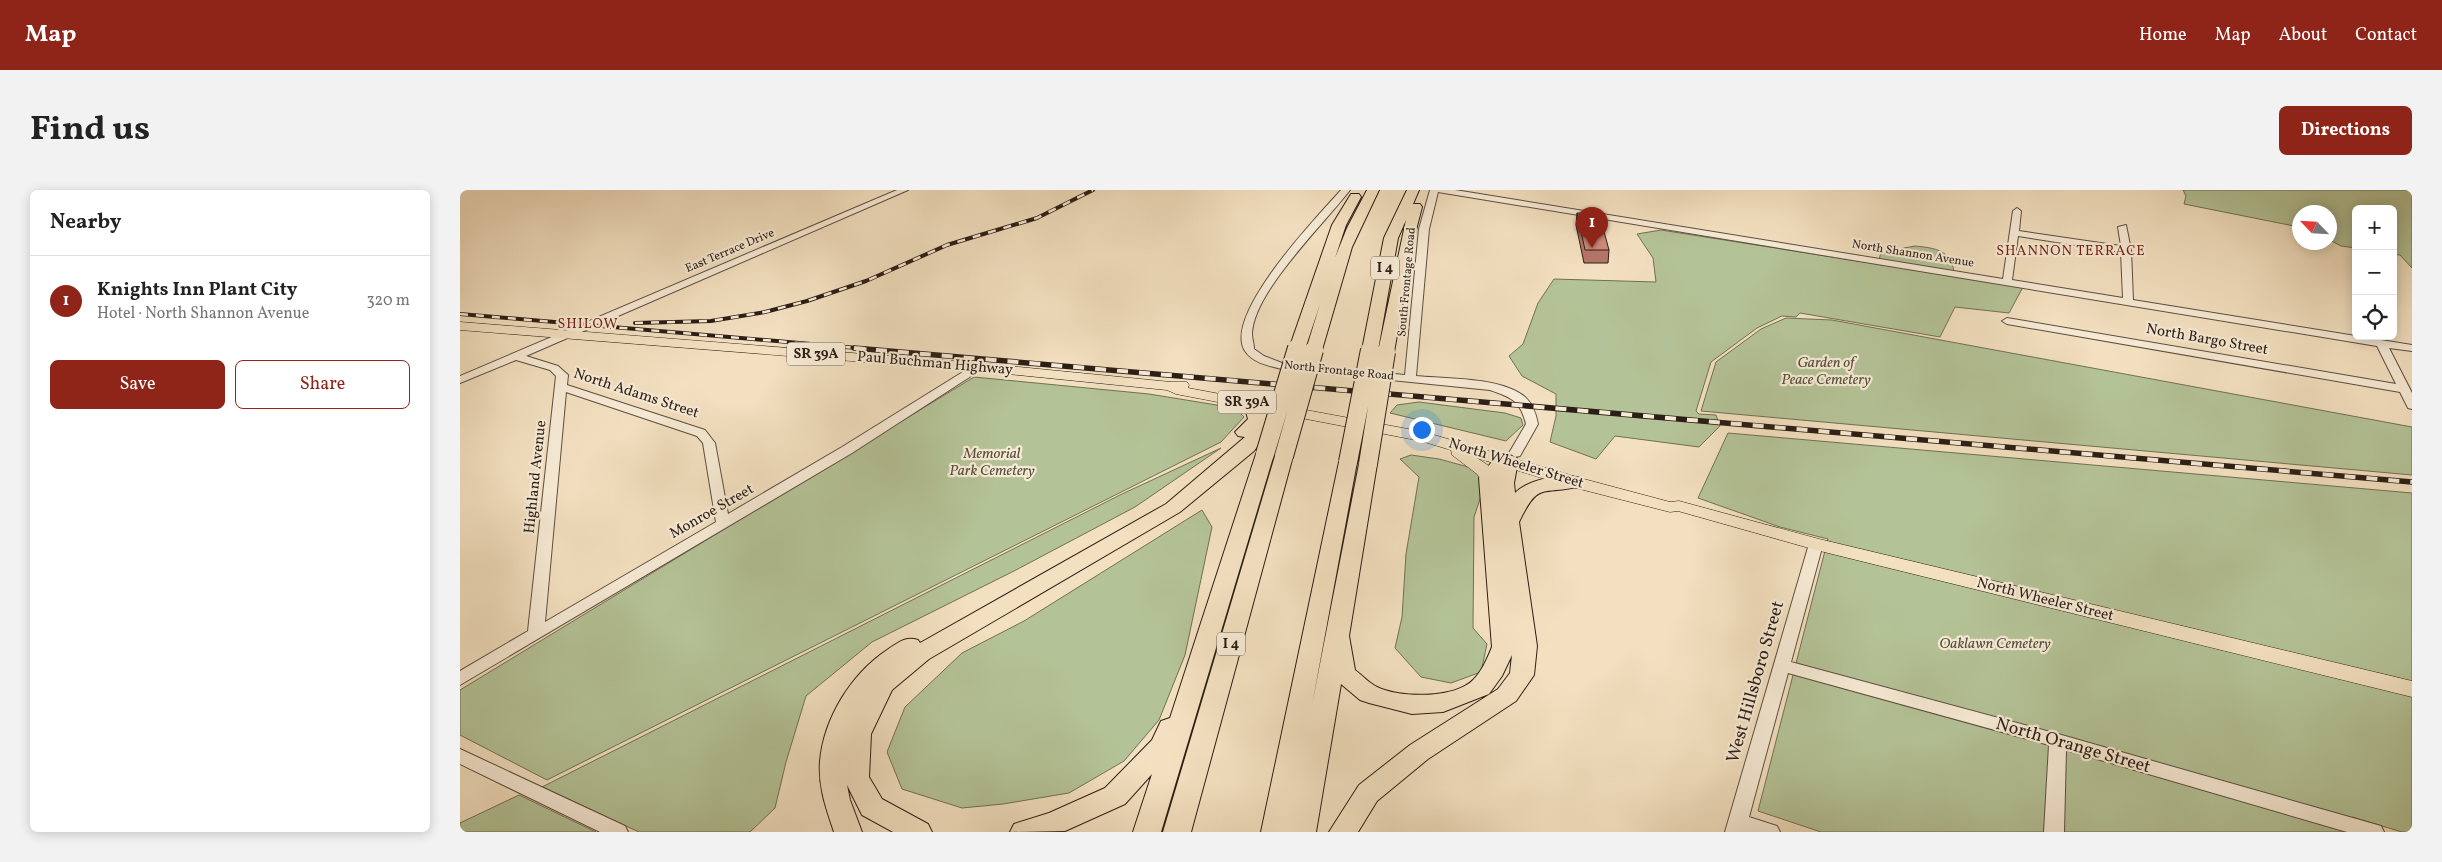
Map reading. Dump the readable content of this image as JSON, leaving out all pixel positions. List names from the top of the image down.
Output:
{
  "streets": {
    "highway": ["I 4"],
    "main road": ["SR 39A", "Paul Buchman Highway", "North Wheeler Street"],
    "street": [
      "East Terrace Drive",
      "North Shannon Avenue",
      "South Frontage Road",
      "North Bargo Street",
      "North Frontage Road",
      "North Adams Street",
      "Highland Avenue",
      "Monroe Street",
      "West Hillsboro Street",
      "North Orange Street"
    ]
  },
  "crossings": [
    ["East Terrace Drive", "Paul Buchman Highway"],
    ["South Frontage Road", "North Frontage Road"],
    ["Paul Buchman Highway", "North Wheeler Street"],
    ["Paul Buchman Highway", "Monroe Street"],
    ["North Frontage Road", "North Wheeler Street"],
    ["North Adams Street", "Highland Avenue"],
    ["North Adams Street", "Monroe Street"],
    ["North Wheeler Street", "West Hillsboro Street"],
    ["Highland Avenue", "Monroe Street"],
    ["West Hillsboro Street", "North Orange Street"]
  ],
  "districts": ["SHANNON TERRACE", "SHILOW"],
  "parks": ["Garden of Peace Cemetery", "Memorial Park Cemetery", "Oaklawn Cemetery"],
  "north": "top left",
  "page": {
    "header": "Map",
    "nav": [
      "Home",
      "Map",
      "About",
      "Contact"
    ],
    "title": "Find us",
    "buttons": [
      "Directions",
      ["Save", "Share"]
    ],
    "heading": "Nearby",
    "map_buttons": ["+", "−"],
    "pins": "1",
    "list": [
      {
        "mark": "1",
        "name": "Knights Inn Plant City",
        "note": "Hotel · North Shannon Avenue",
        "value": "320 m"
      }
    ]
  }
}
